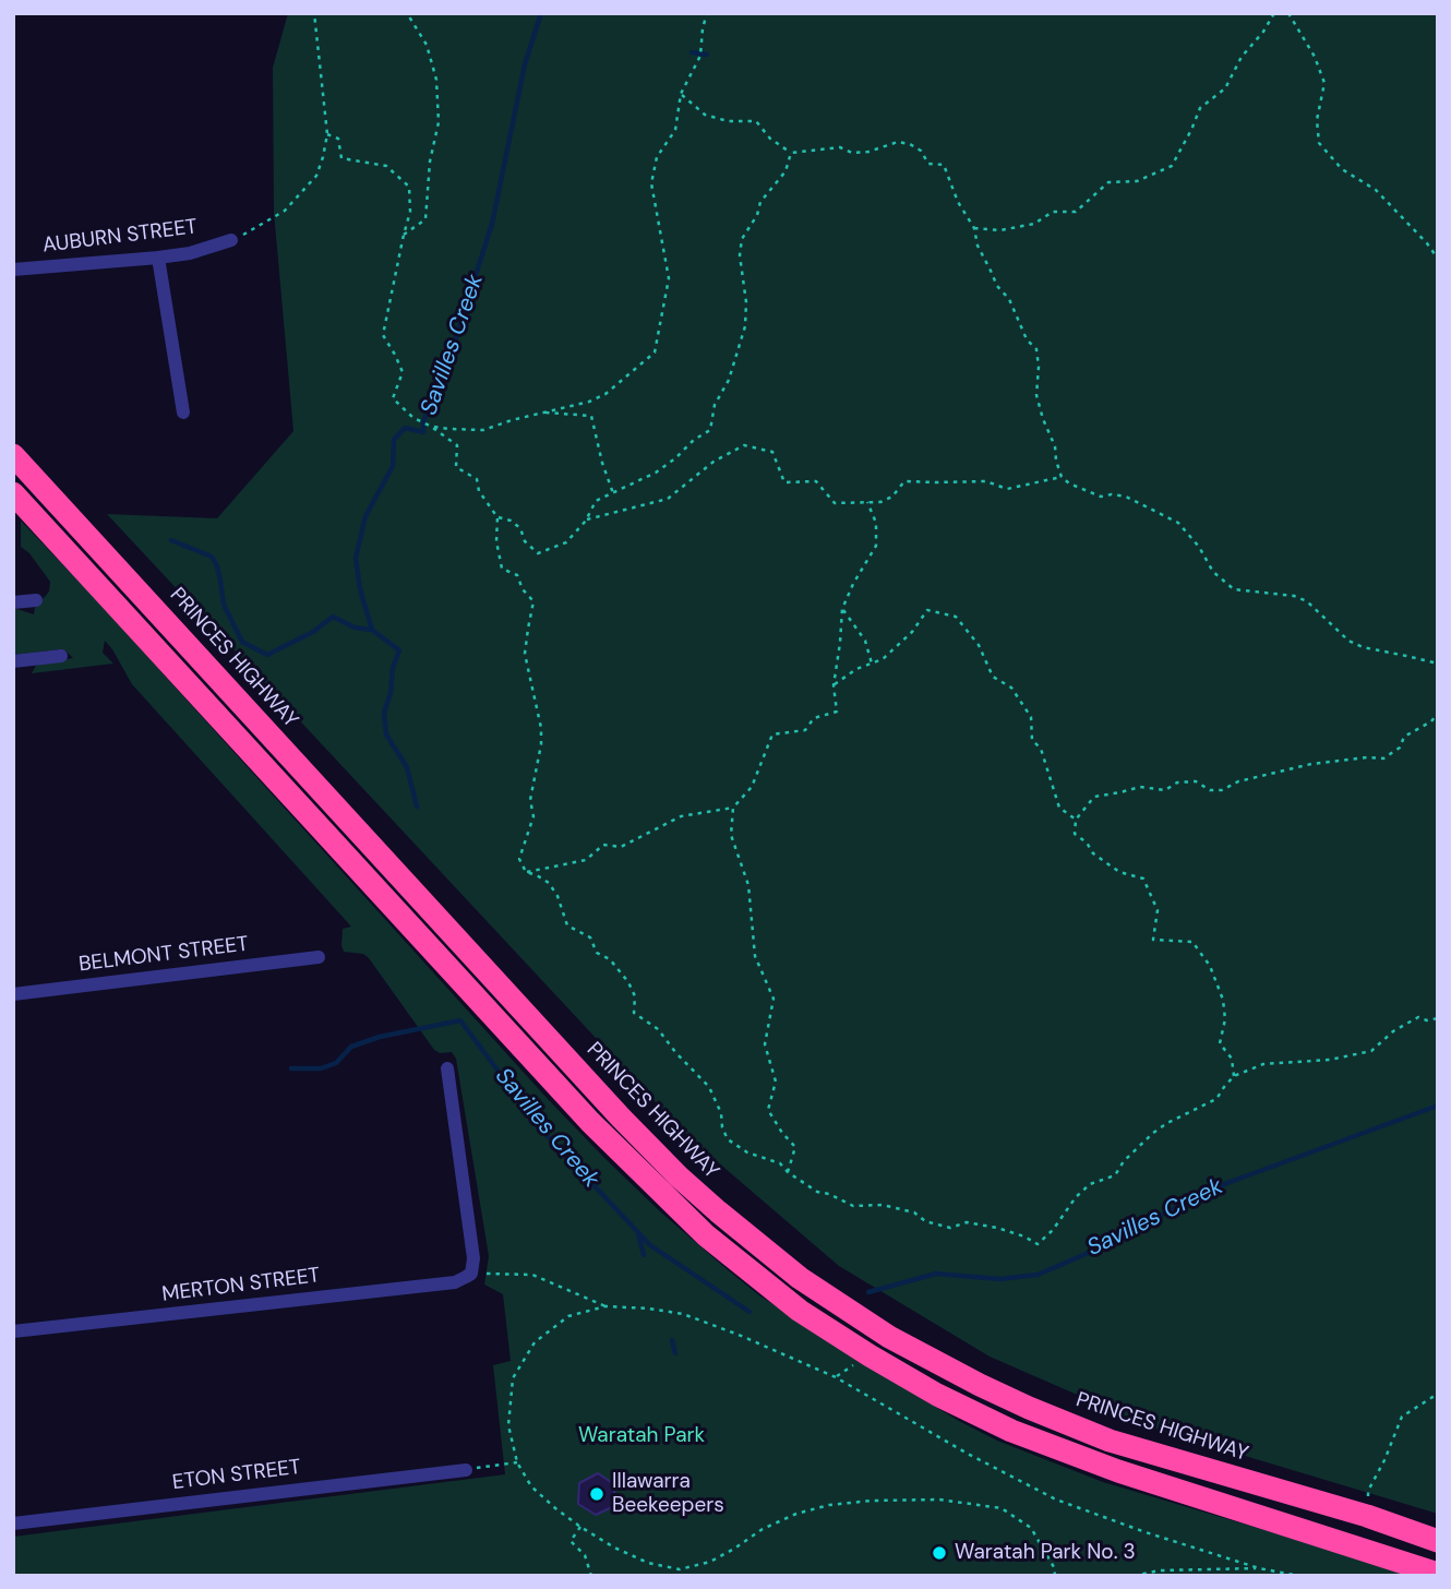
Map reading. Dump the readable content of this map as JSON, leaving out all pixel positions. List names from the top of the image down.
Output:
{
  "streets": {
    "highway": ["PRINCES HIGHWAY"],
    "street": [
      "AUBURN STREET",
      "BELMONT STREET",
      "MERTON STREET",
      "ETON STREET"
    ]
  },
  "water": ["Savilles Creek"],
  "parks": ["Waratah Park"],
  "places": ["Illawarra Beekeepers", "Waratah Park No. 3"]
}
